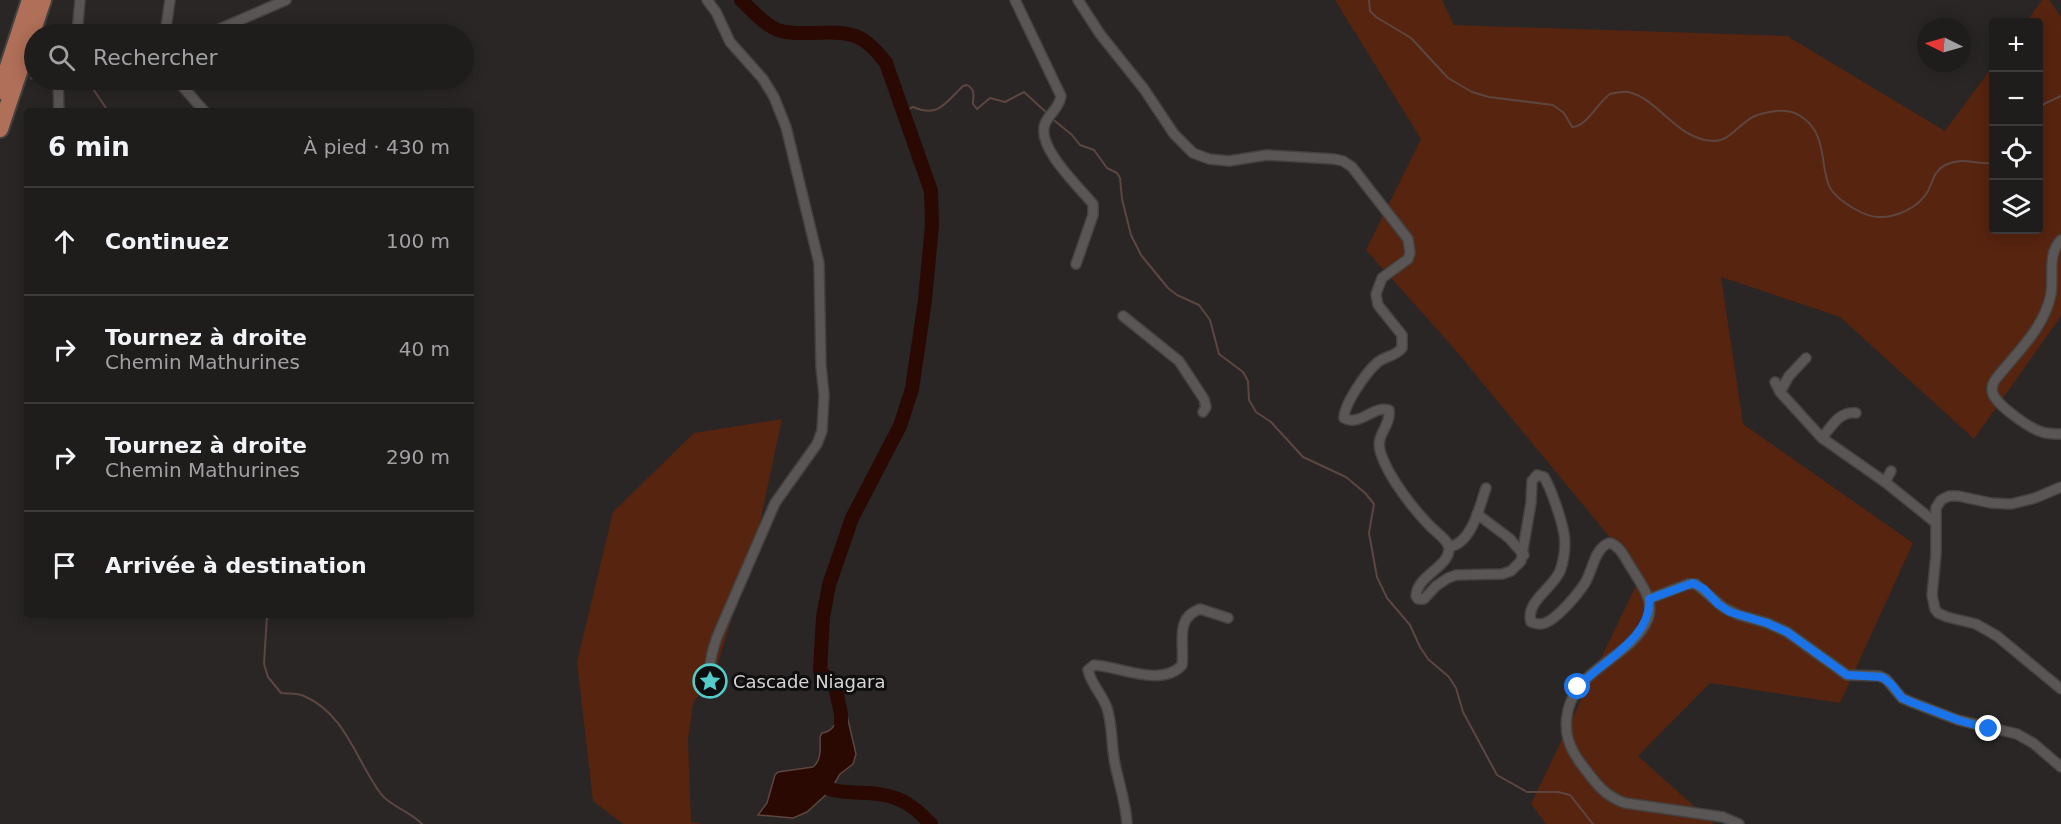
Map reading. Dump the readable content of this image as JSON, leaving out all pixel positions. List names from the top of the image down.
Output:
{
  "places": {
    "place": ["Cascade Niagara"]
  },
  "north": "left",
  "page": {
    "map_buttons": ["+", "−"],
    "search": "Rechercher",
    "heading": ["6 min", "À pied · 430 m"],
    "list": [
      ["Continuez", "100 m"],
      ["Tournez à droite", "Chemin Mathurines", "40 m"],
      ["Tournez à droite", "Chemin Mathurines", "290 m"],
      "Arrivée à destination"
    ]
  }
}
